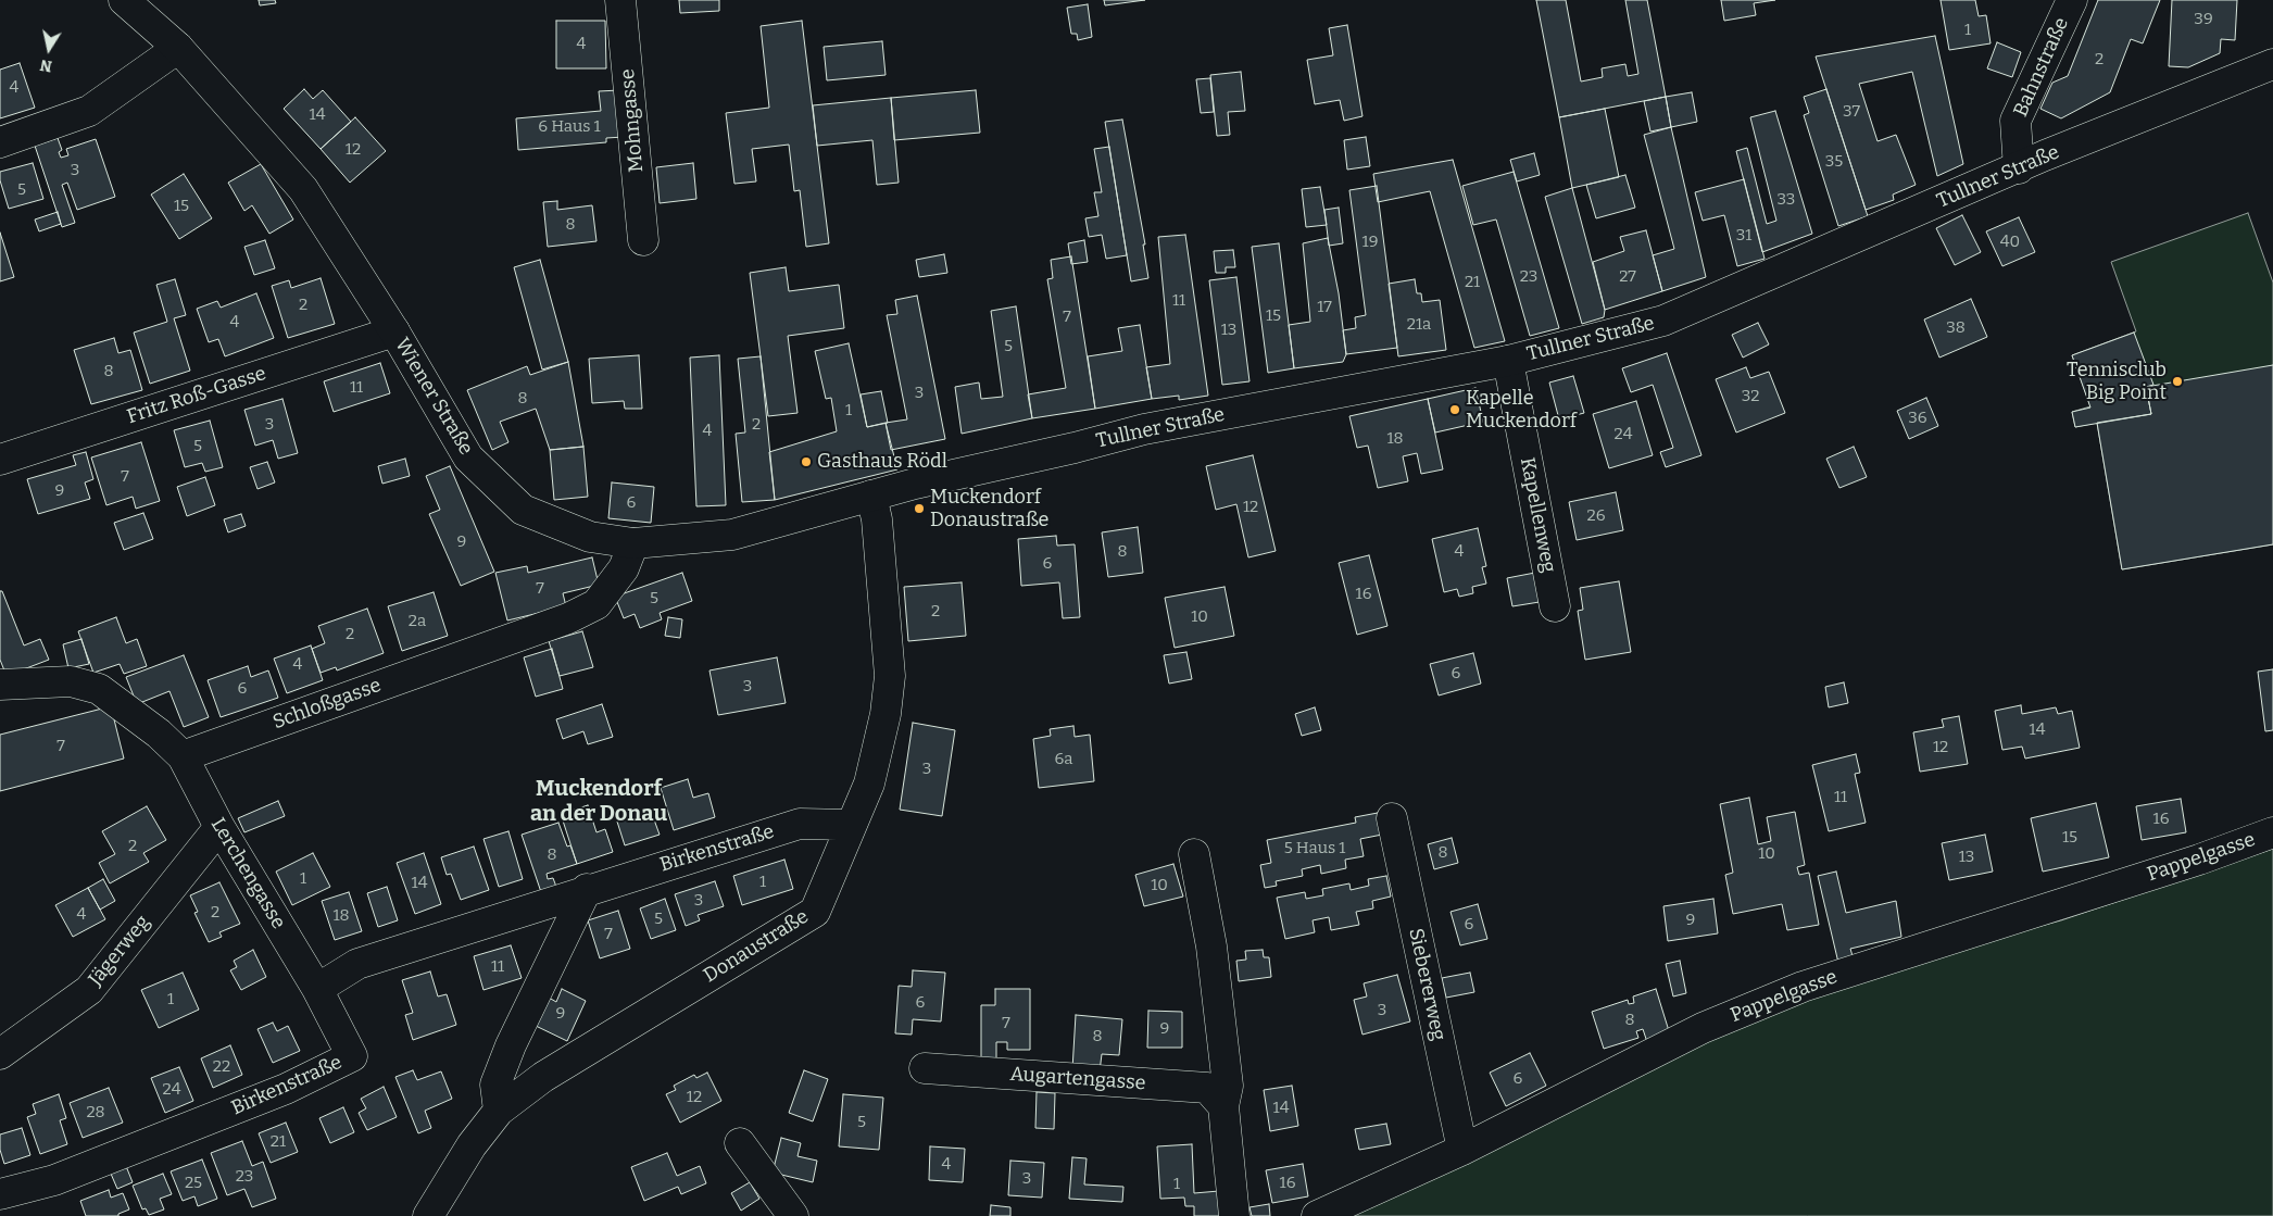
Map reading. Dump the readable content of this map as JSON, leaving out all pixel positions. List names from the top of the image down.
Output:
{
  "streets": {
    "street": [
      "Bahnstraße",
      "Mohngasse",
      "Tullner Straße",
      "Fritz Roß-Gasse",
      "Wiener Straße",
      "Kapellenweg",
      "Schloßgasse",
      "Birkenstraße",
      "Pappelgasse",
      "Lerchengasse",
      "Donaustraße",
      "Jägerweg",
      "Siebererweg",
      "Augartengasse"
    ]
  },
  "crossings": [
    ["Bahnstraße", "Tullner Straße"],
    ["Tullner Straße", "Wiener Straße"],
    ["Tullner Straße", "Kapellenweg"],
    ["Tullner Straße", "Donaustraße"],
    ["Fritz Roß-Gasse", "Wiener Straße"],
    ["Wiener Straße", "Schloßgasse"],
    ["Wiener Straße", "Donaustraße"],
    ["Schloßgasse", "Lerchengasse"],
    ["Birkenstraße", "Lerchengasse"],
    ["Birkenstraße", "Donaustraße"],
    ["Pappelgasse", "Siebererweg"],
    ["Lerchengasse", "Jägerweg"]
  ],
  "districts": ["Muckendorf an der Donau"],
  "places": [
    "Tennisclub Big Point",
    "Kapelle Muckendorf",
    "Gasthaus Rödl",
    "Muckendorf Donaustraße"
  ],
  "house_numbers": [
    "39",
    "1",
    "4",
    "2",
    "4",
    "37",
    "14",
    "6 Haus 1",
    "12",
    "35",
    "3",
    "5",
    "33",
    "15",
    "8",
    "31",
    "19",
    "40",
    "23",
    "27",
    "21",
    "11",
    "2",
    "17",
    "15",
    "7",
    "4",
    "21a",
    "38",
    "13",
    "5",
    "8",
    "11",
    "3",
    "32",
    "8",
    "1",
    "36",
    "3",
    "2",
    "4",
    "24",
    "18",
    "5",
    "7",
    "9",
    "6",
    "12",
    "26",
    "9",
    "8",
    "4",
    "6",
    "7",
    "16",
    "5",
    "2",
    "10",
    "2a",
    "2",
    "4",
    "6",
    "3",
    "6",
    "14",
    "7",
    "12",
    "6a",
    "3",
    "11",
    "16",
    "15",
    "2",
    "5 Haus 1",
    "8",
    "10",
    "8",
    "13",
    "1",
    "1",
    "14",
    "10",
    "3",
    "2",
    "4",
    "18",
    "5",
    "9",
    "6",
    "7",
    "11",
    "1",
    "6",
    "3",
    "9",
    "8",
    "7",
    "9",
    "8",
    "22",
    "6",
    "24",
    "12",
    "14",
    "28",
    "5",
    "21",
    "4",
    "23",
    "3",
    "25",
    "16",
    "1"
  ],
  "north": "bottom"
}
